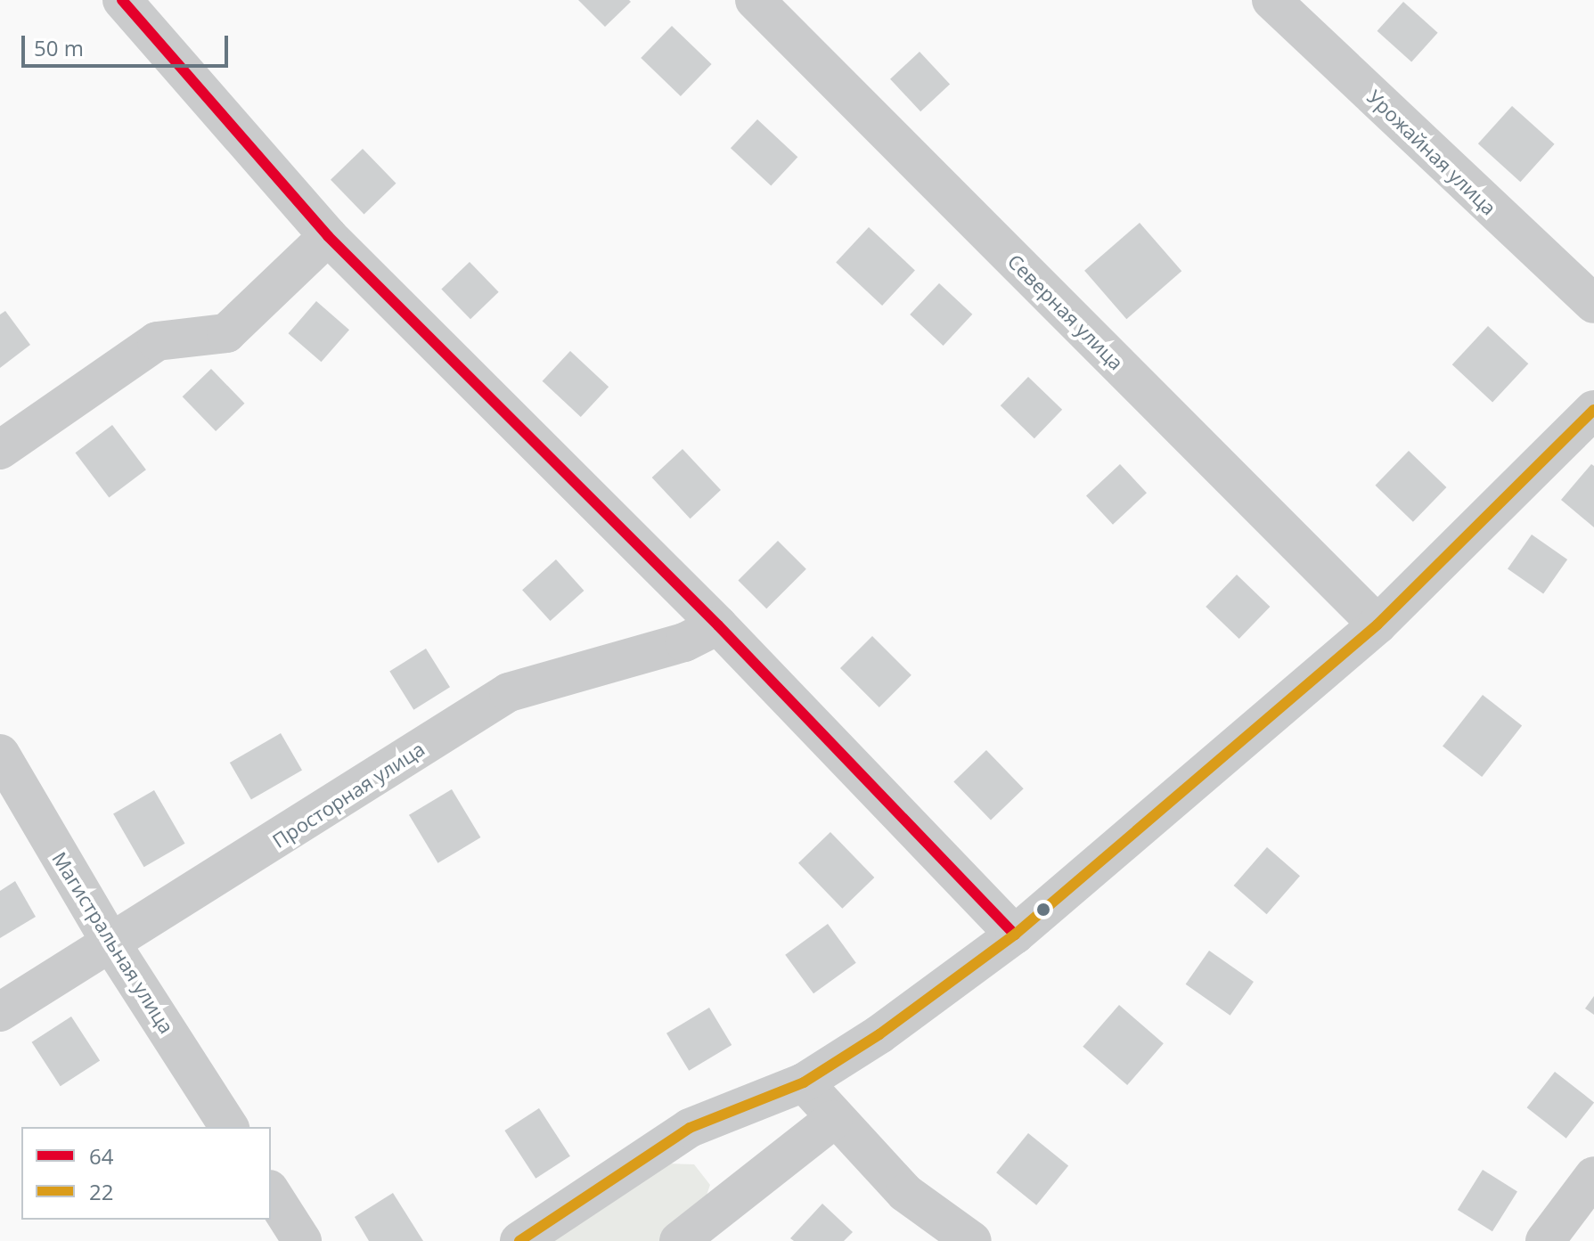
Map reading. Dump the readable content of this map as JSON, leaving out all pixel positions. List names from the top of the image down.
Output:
{
  "streets": {
    "street": [
      "Урожайная улица",
      "Северная улица",
      "Просторная улица",
      "Магистральная улица"
    ]
  },
  "crossings": [
    ["Просторная улица", "Магистральная улица"]
  ],
  "lines": ["transit line 64", "transit line 22"],
  "legend": ["64", "22"],
  "scale_bar": "50 m"
}
